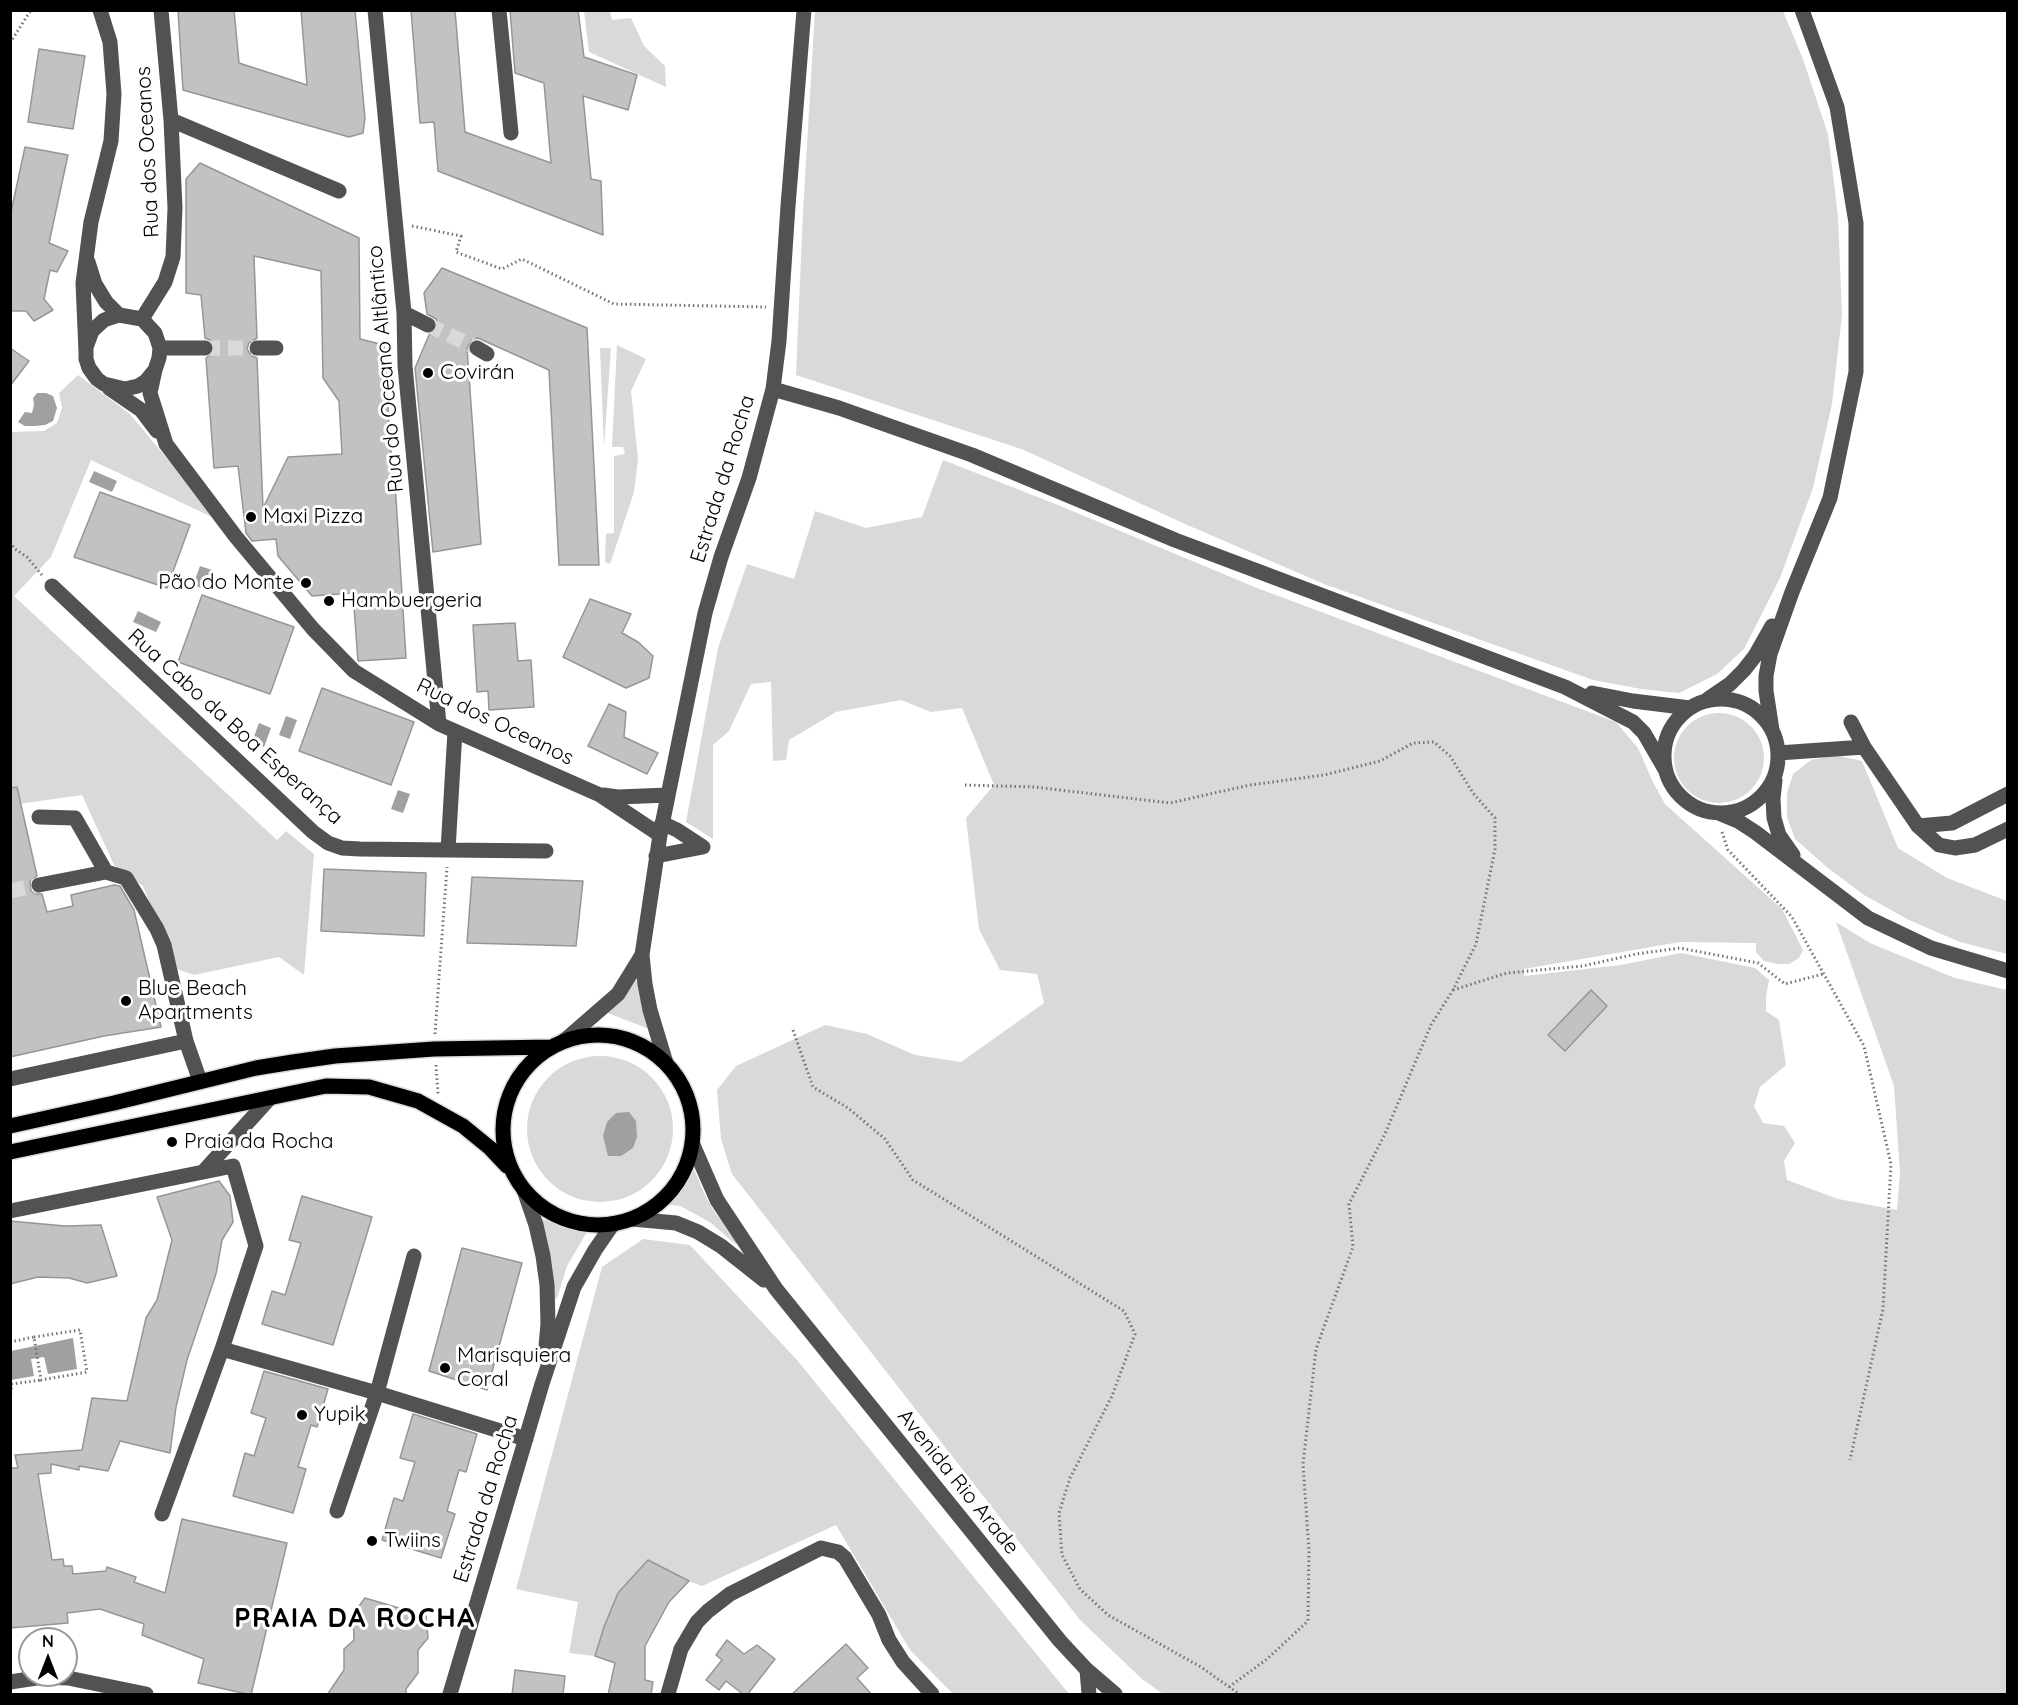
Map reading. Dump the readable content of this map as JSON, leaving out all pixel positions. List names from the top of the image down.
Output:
{
  "streets": {
    "street": [
      "Rua dos Oceanos",
      "Rua do Oceano Altlântico",
      "Estrada da Rocha",
      "Rua Cabo da Boa Esperança",
      "Avenida Rio Arade"
    ]
  },
  "crossings": [
    ["Rua dos Oceanos", "Rua do Oceano Altlântico"]
  ],
  "districts": ["PRAIA DA ROCHA"],
  "places": [
    "Covirán",
    "Maxi Pizza",
    "Pão do Monte",
    "Hambuergeria",
    "Blue Beach Apartments",
    "Praia da Rocha",
    "Marisquiera Coral",
    "Yupik",
    "Twiins"
  ],
  "north": "top"
}
